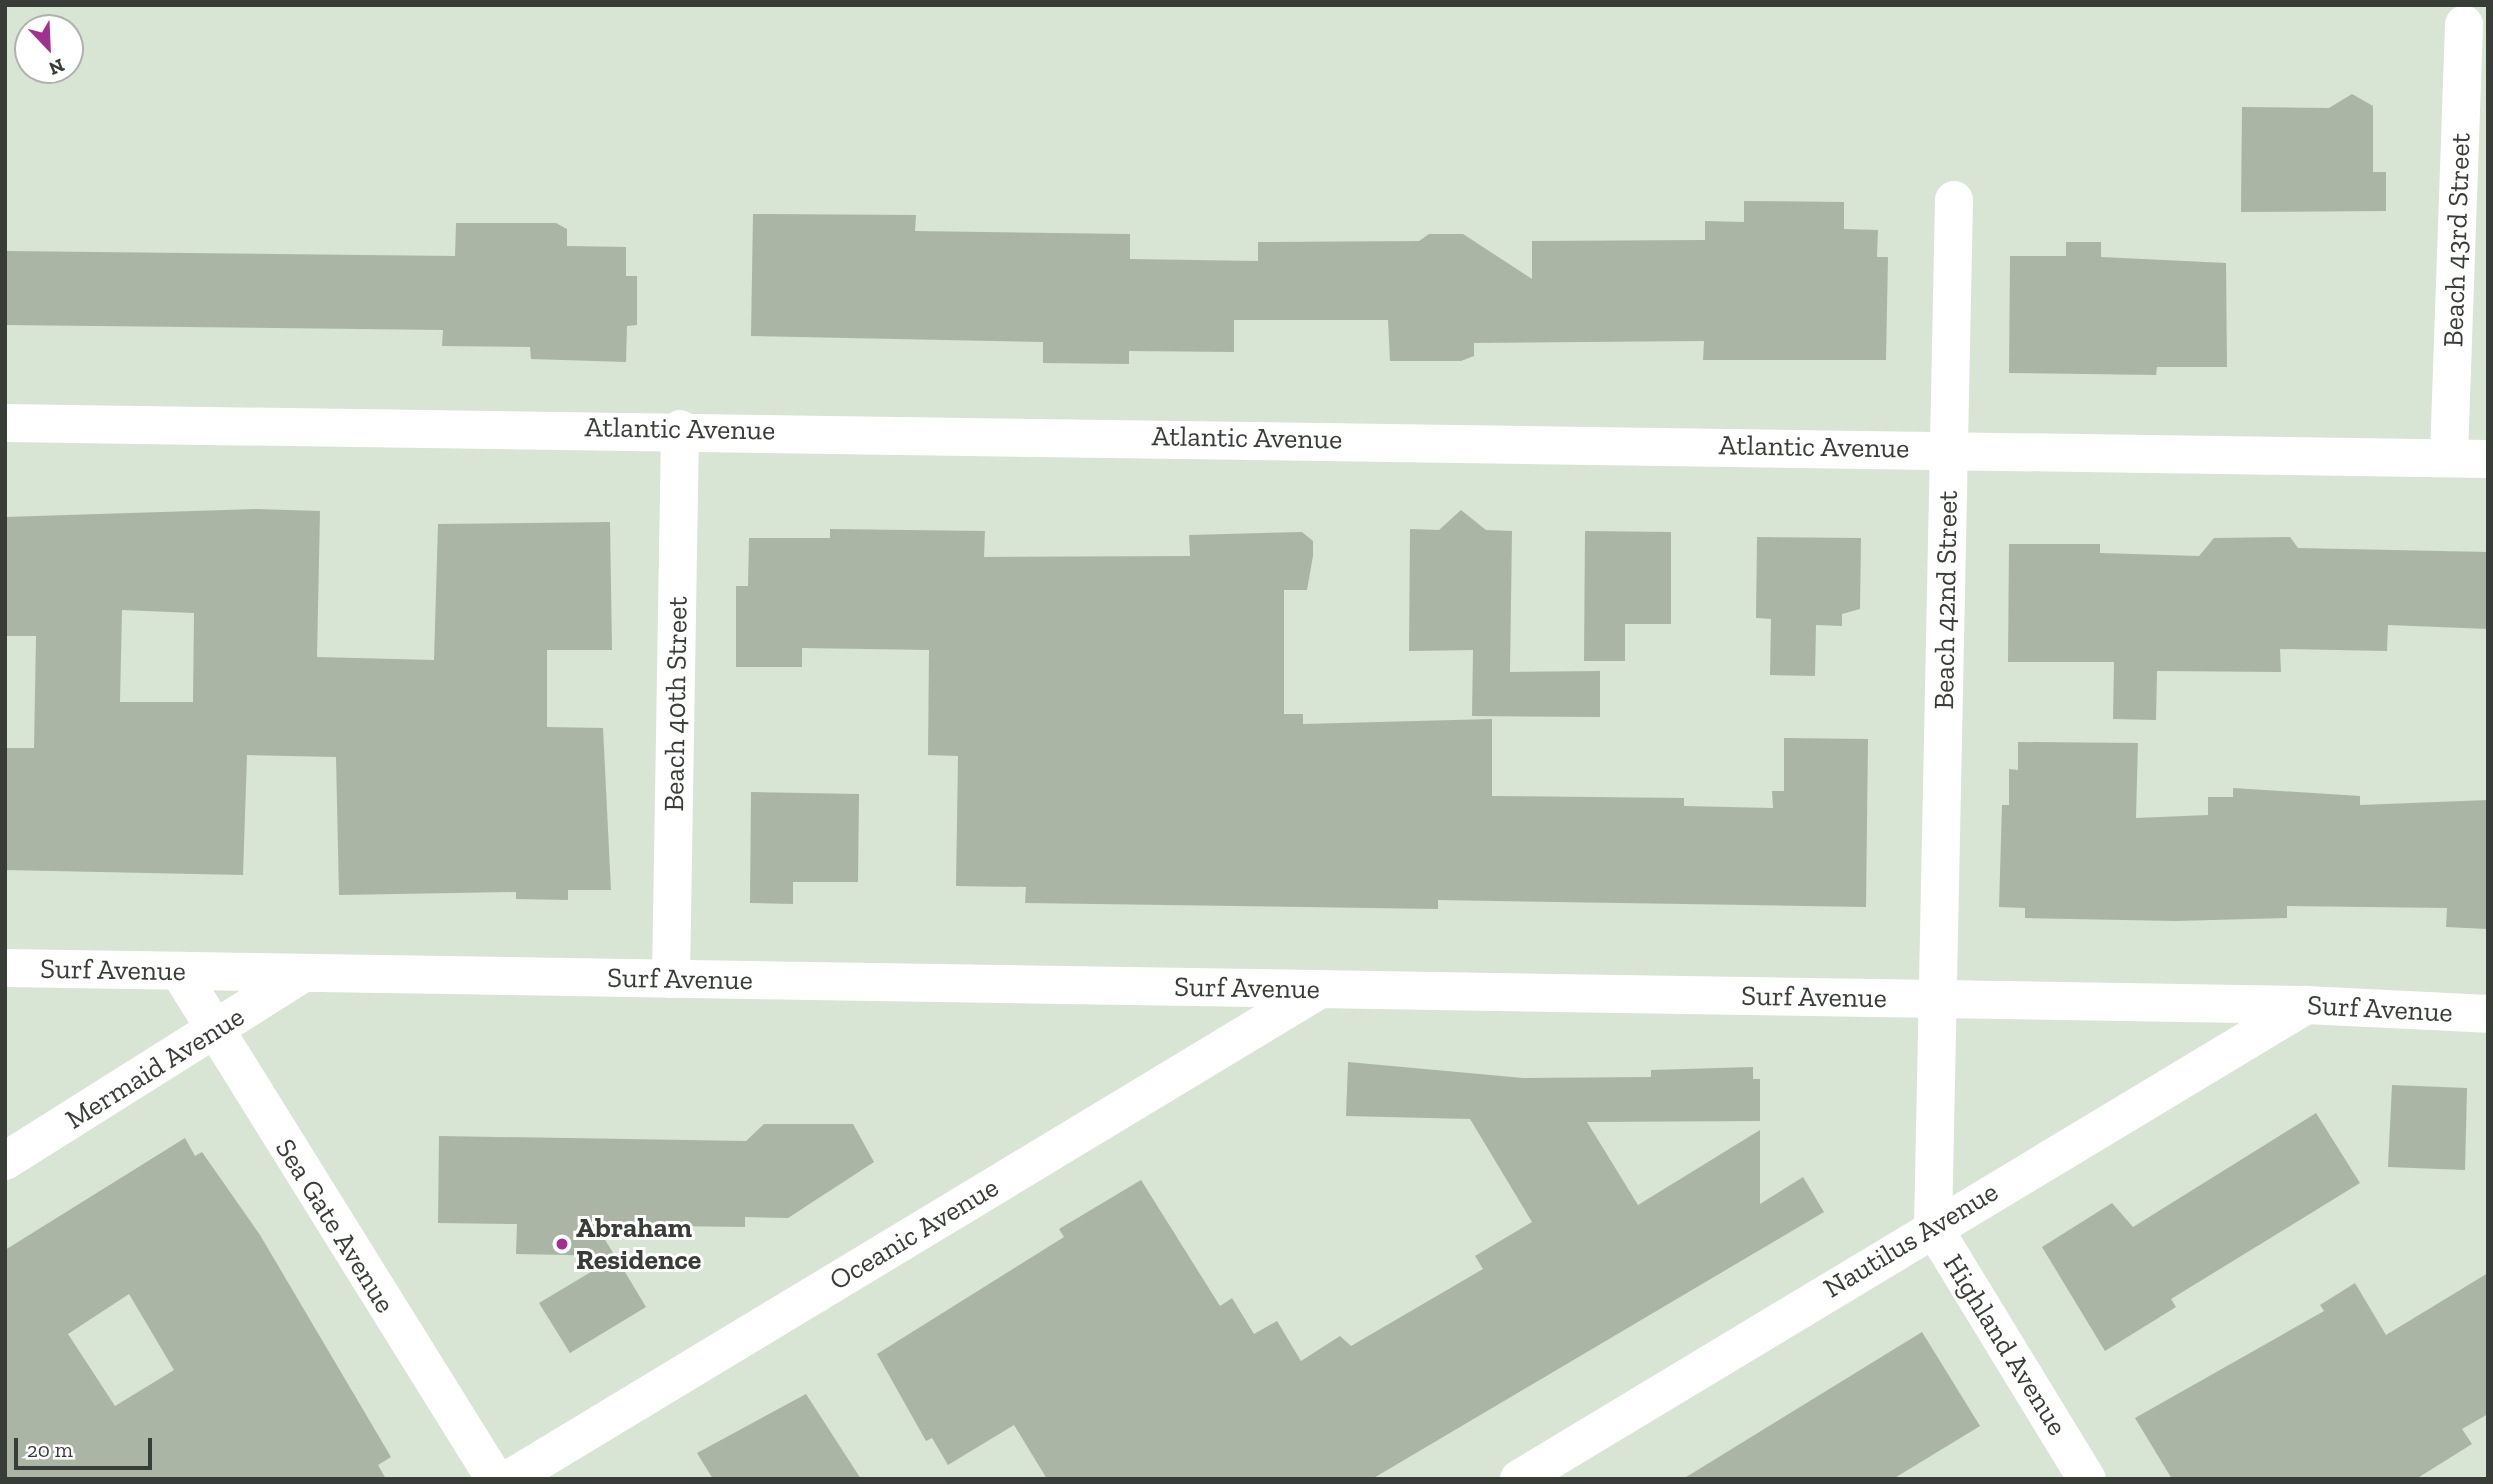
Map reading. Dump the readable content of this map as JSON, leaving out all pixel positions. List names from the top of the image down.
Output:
{
  "streets": {
    "street": [
      "Beach 43rd Street",
      "Atlantic Avenue",
      "Beach 42nd Street",
      "Beach 40th Street",
      "Surf Avenue",
      "Mermaid Avenue",
      "Sea Gate Avenue",
      "Oceanic Avenue",
      "Nautilus Avenue",
      "Highland Avenue"
    ]
  },
  "crossings": [
    ["Beach 43rd Street", "Atlantic Avenue"],
    ["Atlantic Avenue", "Beach 42nd Street"],
    ["Atlantic Avenue", "Beach 40th Street"],
    ["Beach 42nd Street", "Surf Avenue"],
    ["Beach 42nd Street", "Highland Avenue"],
    ["Beach 40th Street", "Surf Avenue"],
    ["Surf Avenue", "Mermaid Avenue"],
    ["Surf Avenue", "Sea Gate Avenue"],
    ["Surf Avenue", "Oceanic Avenue"],
    ["Surf Avenue", "Nautilus Avenue"],
    ["Surf Avenue", "Highland Avenue"],
    ["Mermaid Avenue", "Sea Gate Avenue"],
    ["Nautilus Avenue", "Highland Avenue"]
  ],
  "places": ["Abraham Residence"],
  "scale_bar": "20 m",
  "north": "bottom right"
}
